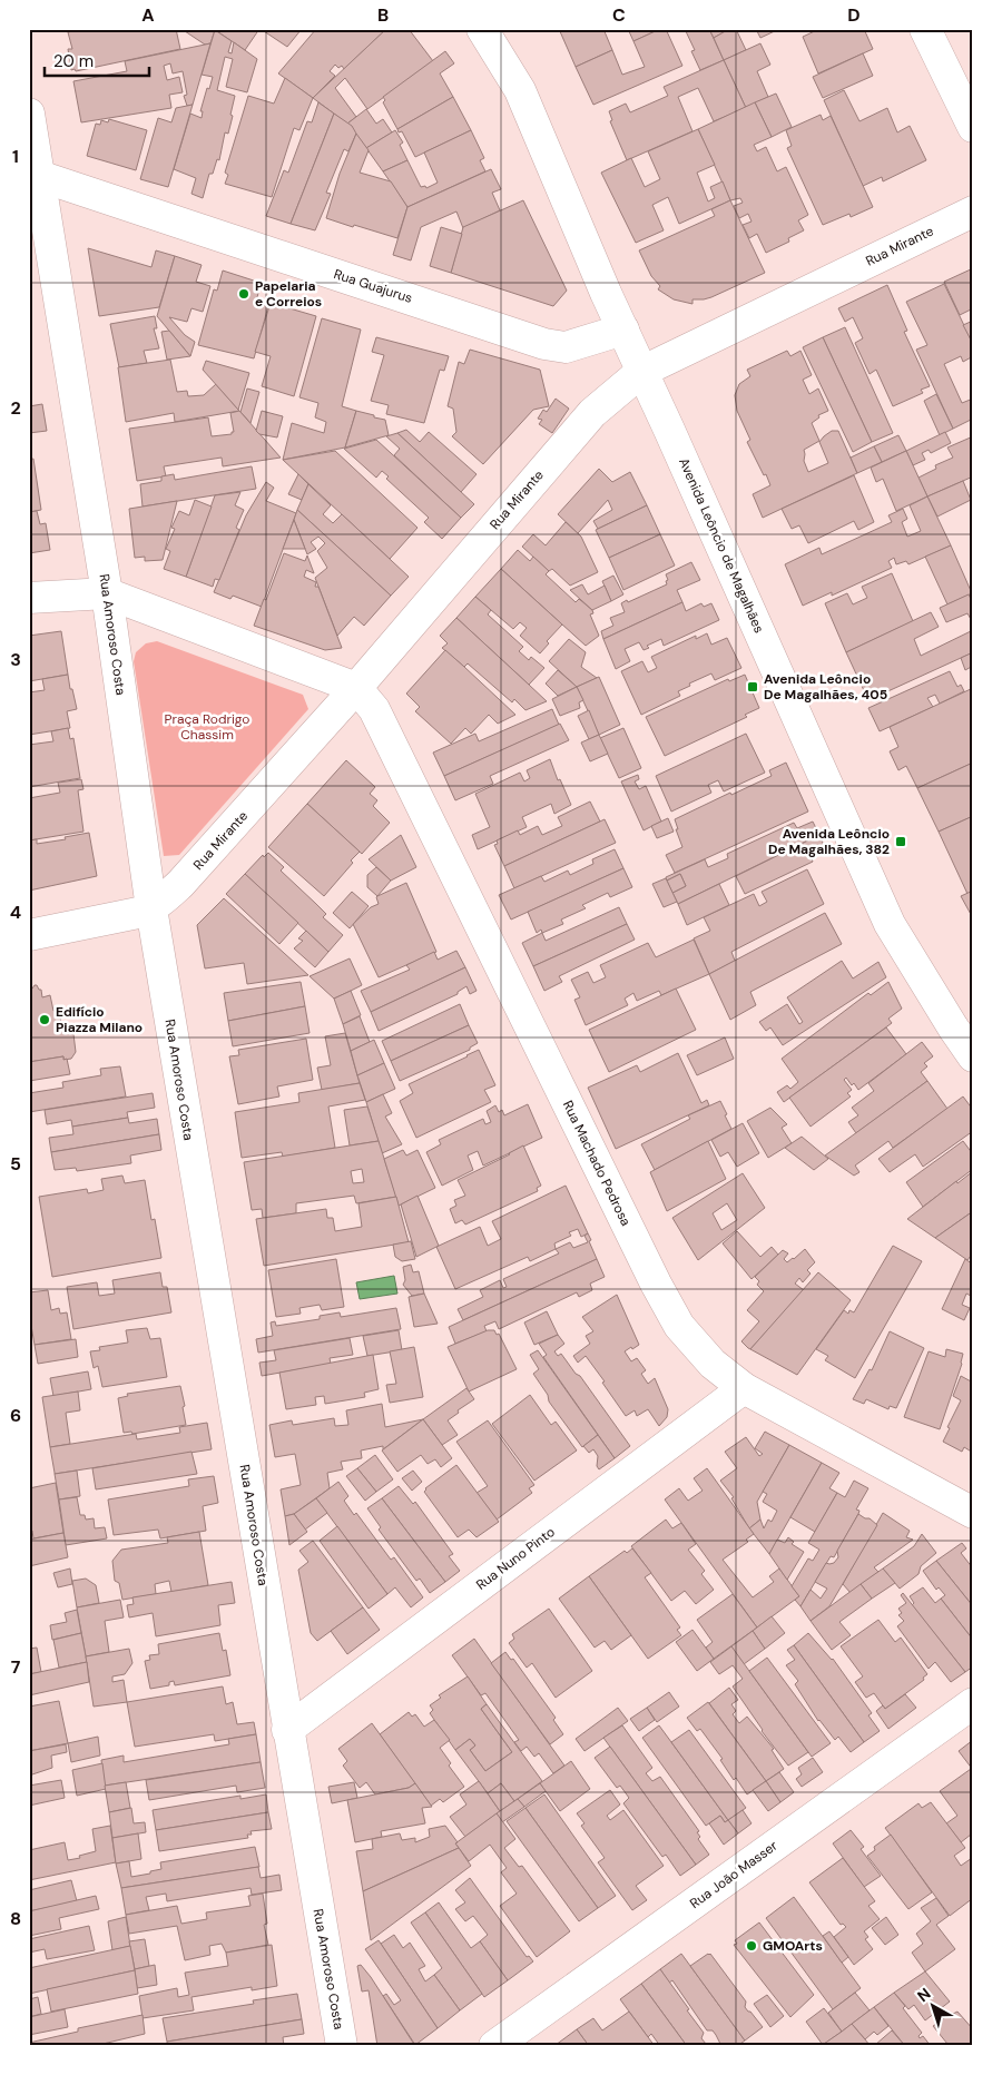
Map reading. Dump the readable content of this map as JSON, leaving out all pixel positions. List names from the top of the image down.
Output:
{
  "streets": {
    "street": [
      "Rua Mirante",
      "Rua Guajurus",
      "Avenida Leôncio de Magalhães",
      "Rua Amoroso Costa",
      "Rua Machado Pedrosa",
      "Rua Nuno Pinto",
      "Rua João Masser"
    ]
  },
  "crossings": [
    ["Rua Mirante", "Avenida Leôncio de Magalhães"],
    ["Rua Mirante", "Rua Amoroso Costa"],
    ["Rua Mirante", "Rua Machado Pedrosa"],
    ["Rua Guajurus", "Avenida Leôncio de Magalhães"],
    ["Rua Guajurus", "Rua Amoroso Costa"],
    ["Rua Amoroso Costa", "Rua Nuno Pinto"],
    ["Rua Machado Pedrosa", "Rua Nuno Pinto"]
  ],
  "parks": ["Praça Rodrigo Chassim"],
  "places": {
    "other": ["Papelaria e Correios", "Edifício Piazza Milano", "GMOArts"],
    "transit": ["Avenida Leôncio De Magalhães, 405", "Avenida Leôncio De Magalhães, 382"]
  },
  "scale_bar": "20 m",
  "north": "top left",
  "grid": {
    "columns": [
      "A",
      "B",
      "C",
      "D"
    ],
    "rows": [
      "1",
      "2",
      "3",
      "4",
      "5",
      "6",
      "7",
      "8"
    ]
  }
}
